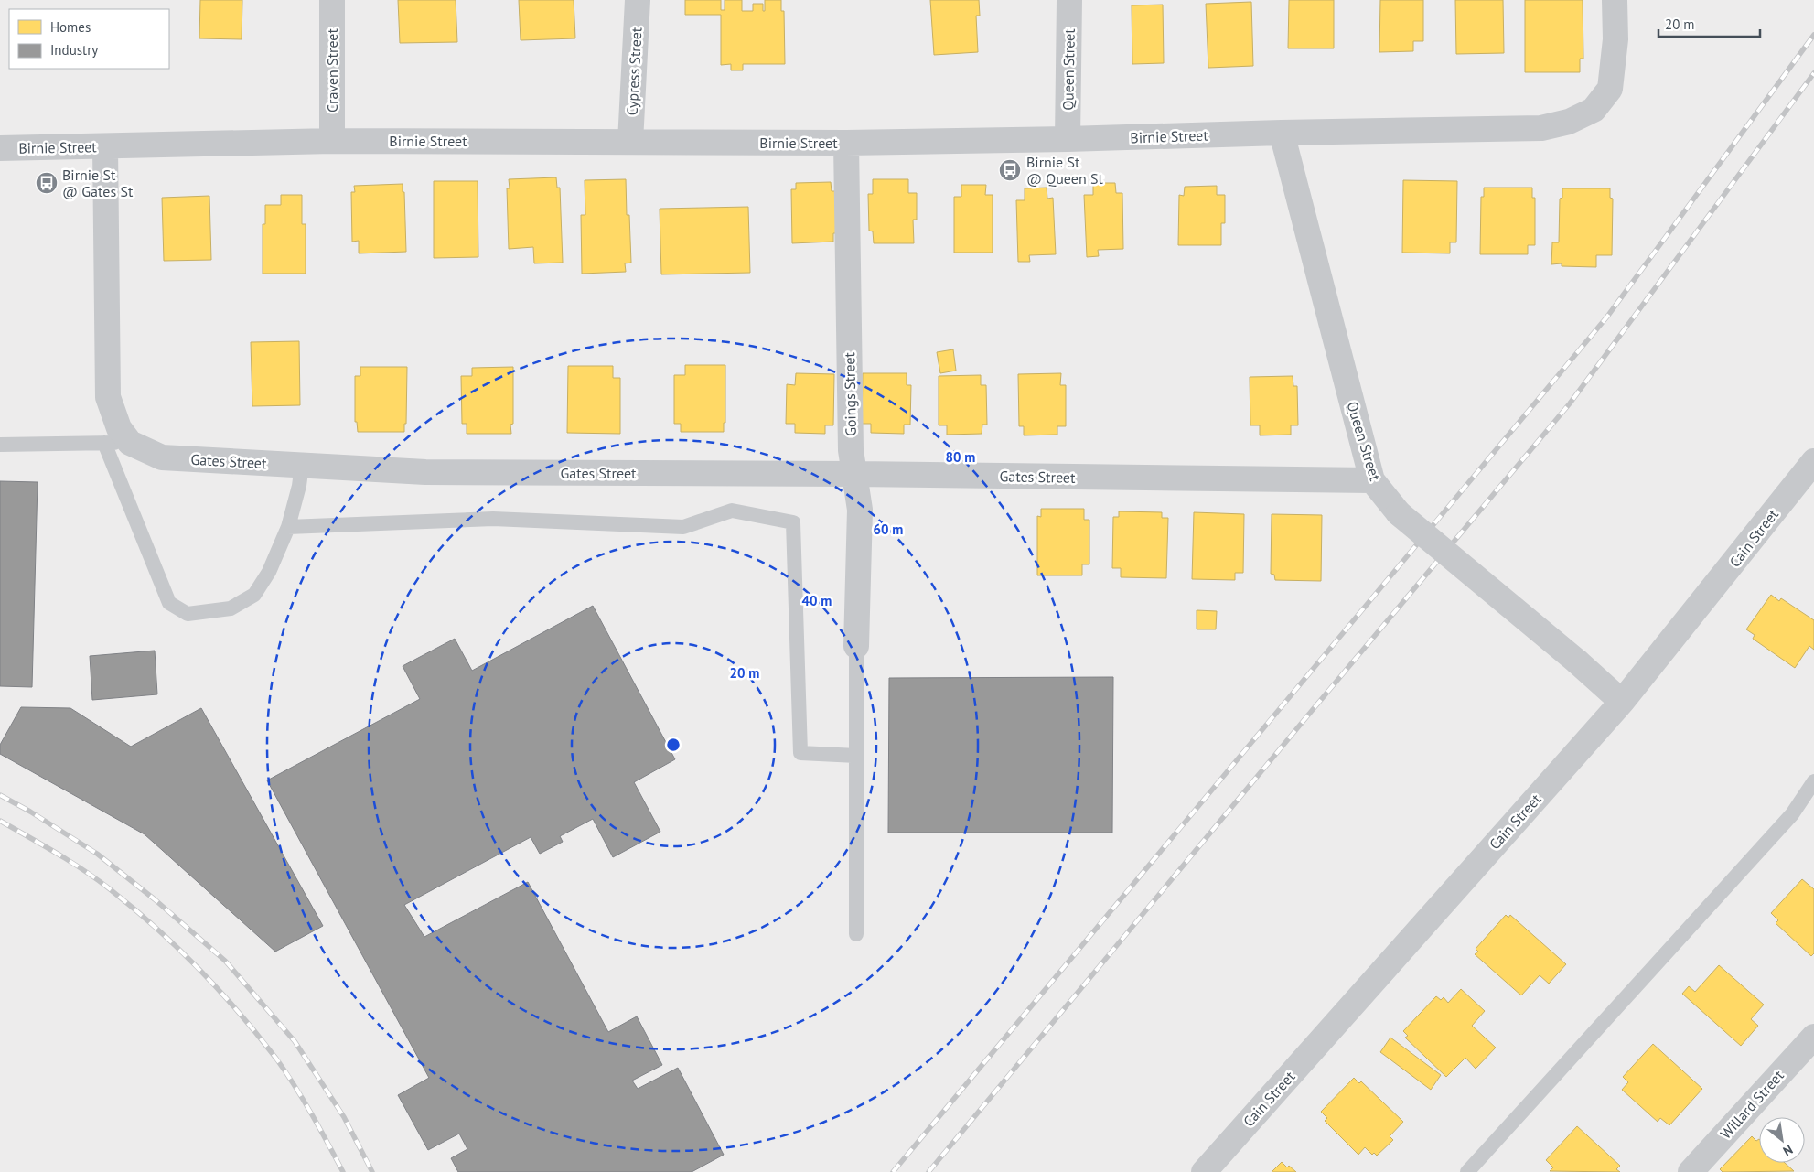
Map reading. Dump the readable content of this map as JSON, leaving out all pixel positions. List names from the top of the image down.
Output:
{
  "streets": {
    "street": [
      "Queen Street",
      "Craven Street",
      "Cypress Street",
      "Birnie Street",
      "Goings Street",
      "Gates Street",
      "Cain Street",
      "Willard Street"
    ]
  },
  "crossings": [
    ["Queen Street", "Birnie Street"],
    ["Queen Street", "Gates Street"],
    ["Queen Street", "Cain Street"],
    ["Craven Street", "Birnie Street"],
    ["Cypress Street", "Birnie Street"],
    ["Birnie Street", "Goings Street"],
    ["Goings Street", "Gates Street"]
  ],
  "places": {
    "bus stop": ["Birnie St @ Queen St", "Birnie St @ Gates St"]
  },
  "legend": ["Homes", "Industry"],
  "scale_bar": "20 m",
  "north": "bottom right",
  "rings": [
    "80 m",
    "60 m",
    "40 m",
    "20 m"
  ]
}
